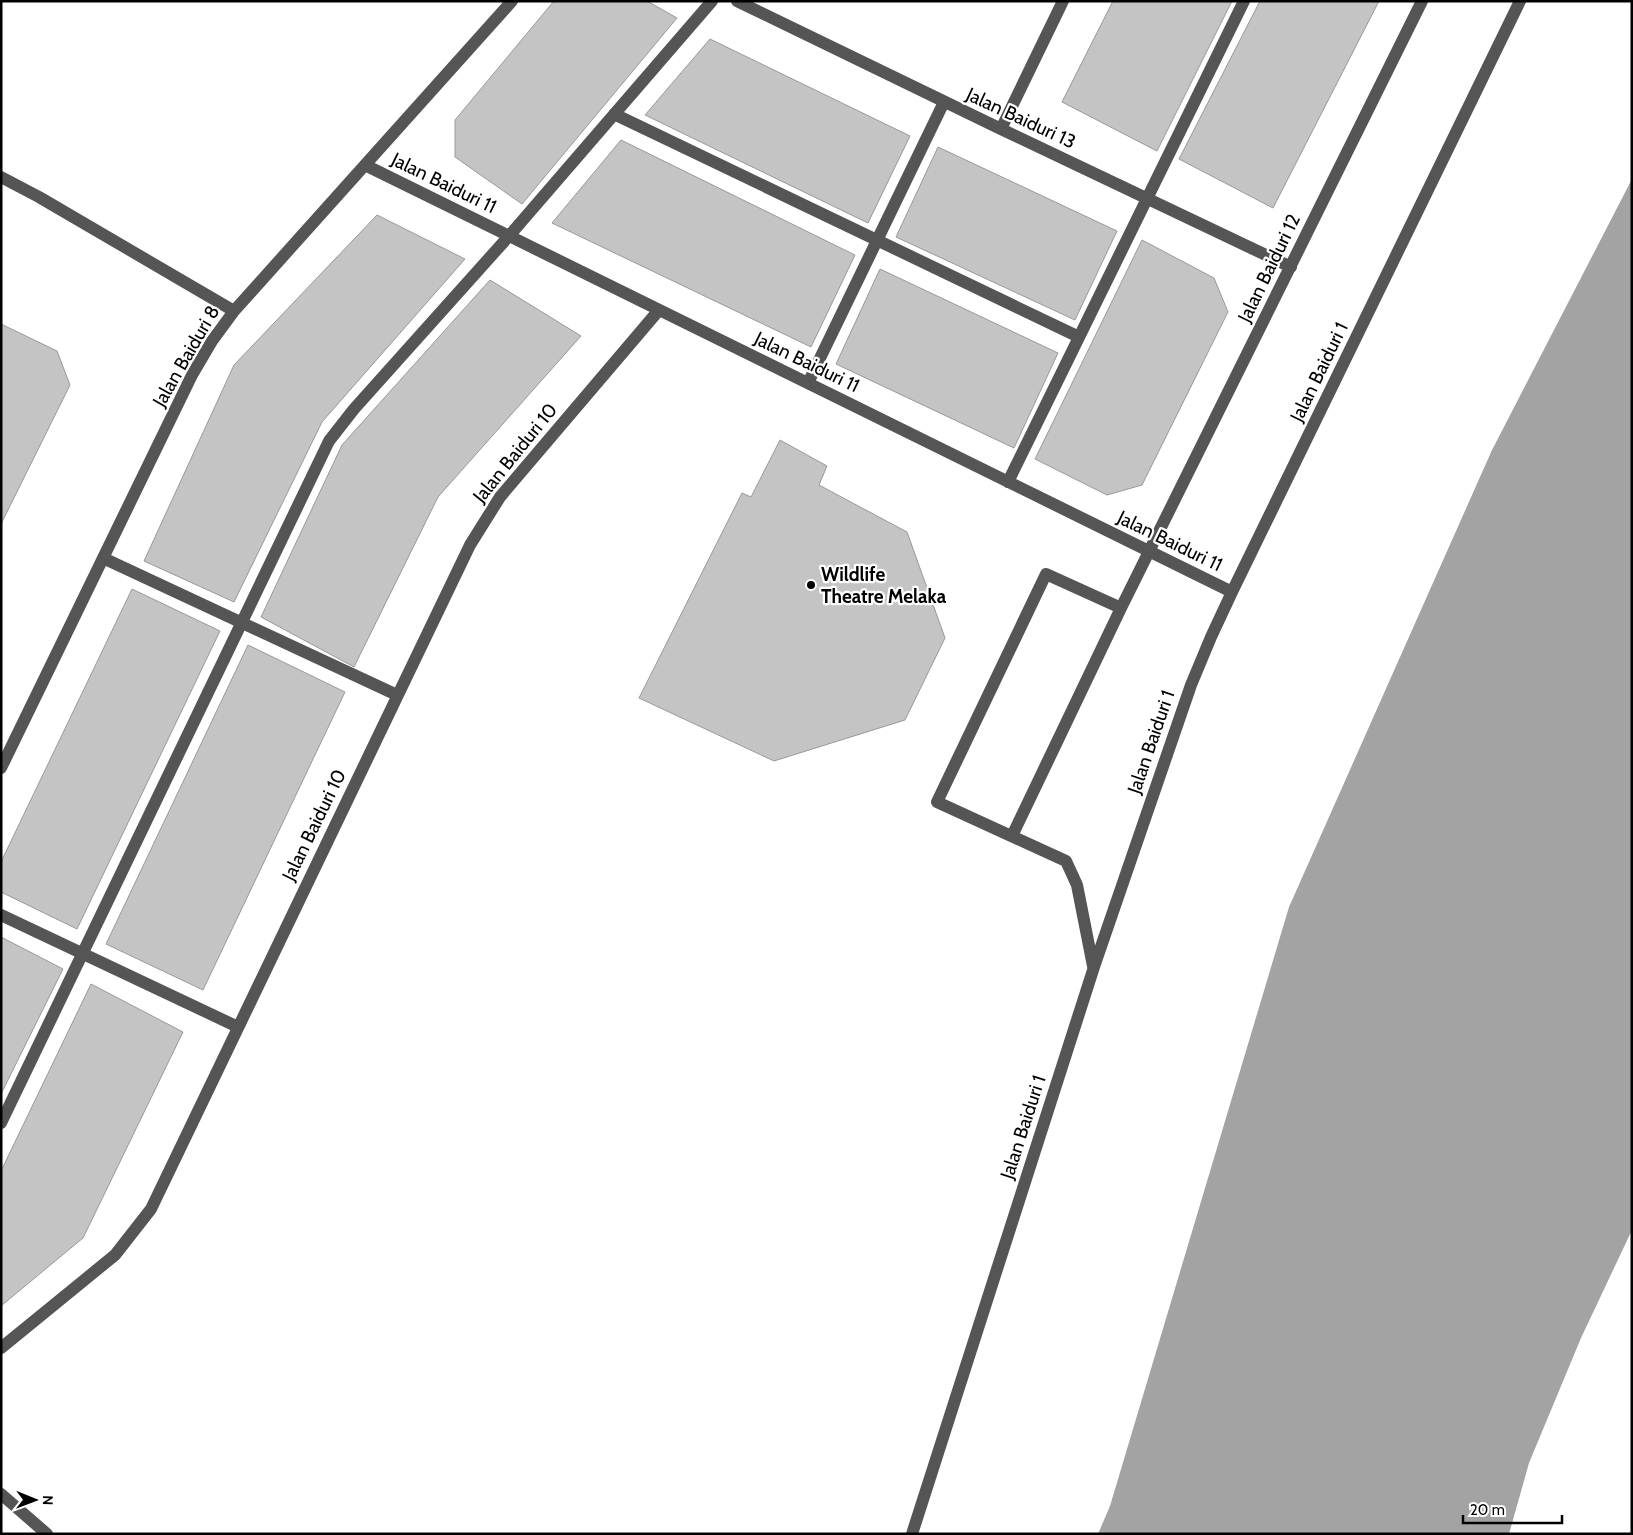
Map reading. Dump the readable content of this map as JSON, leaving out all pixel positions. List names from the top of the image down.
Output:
{
  "streets": {
    "street": [
      "Jalan Baiduri 13",
      "Jalan Baiduri 11",
      "Jalan Baiduri 12",
      "Jalan Baiduri 8",
      "Jalan Baiduri 1",
      "Jalan Baiduri 10"
    ]
  },
  "crossings": [
    ["Jalan Baiduri 13", "Jalan Baiduri 12"],
    ["Jalan Baiduri 11", "Jalan Baiduri 12"],
    ["Jalan Baiduri 11", "Jalan Baiduri 8"],
    ["Jalan Baiduri 11", "Jalan Baiduri 1"],
    ["Jalan Baiduri 11", "Jalan Baiduri 10"]
  ],
  "places": ["Wildlife Theatre Melaka"],
  "scale_bar": "20 m",
  "north": "right"
}
